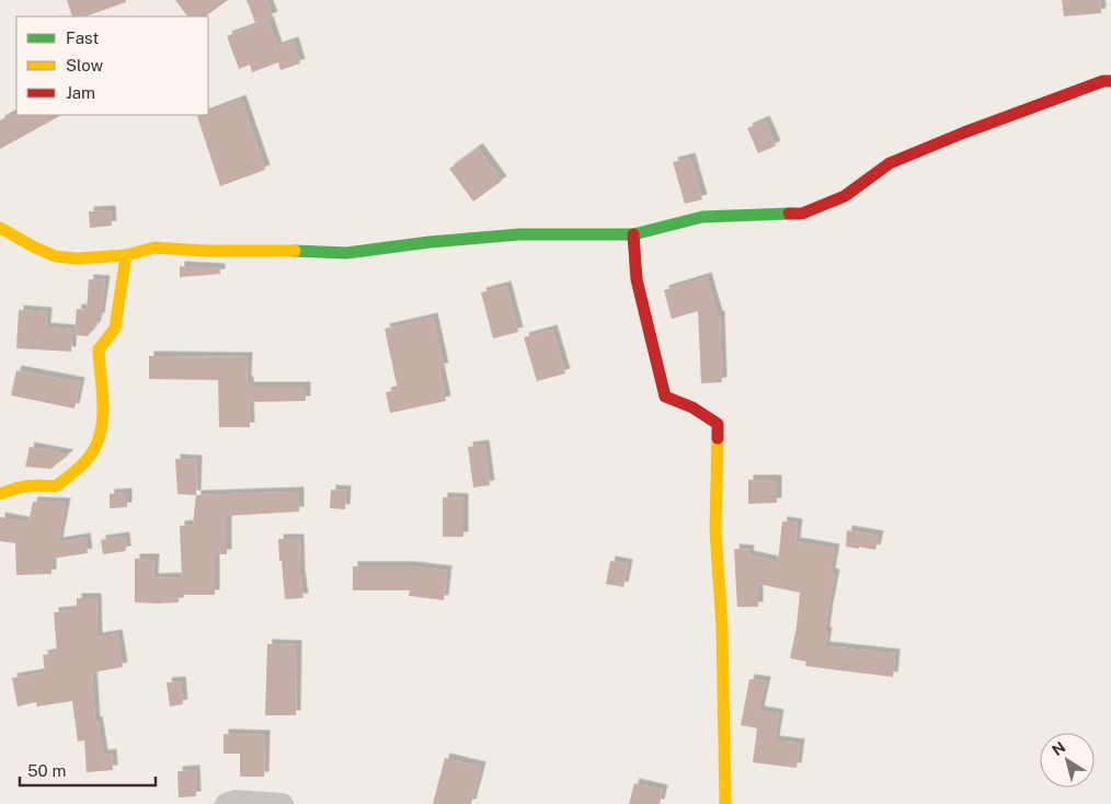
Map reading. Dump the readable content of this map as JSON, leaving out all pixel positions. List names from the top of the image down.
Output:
{
  "legend": ["Fast", "Slow", "Jam"],
  "scale_bar": "50 m",
  "north": "top left"
}
